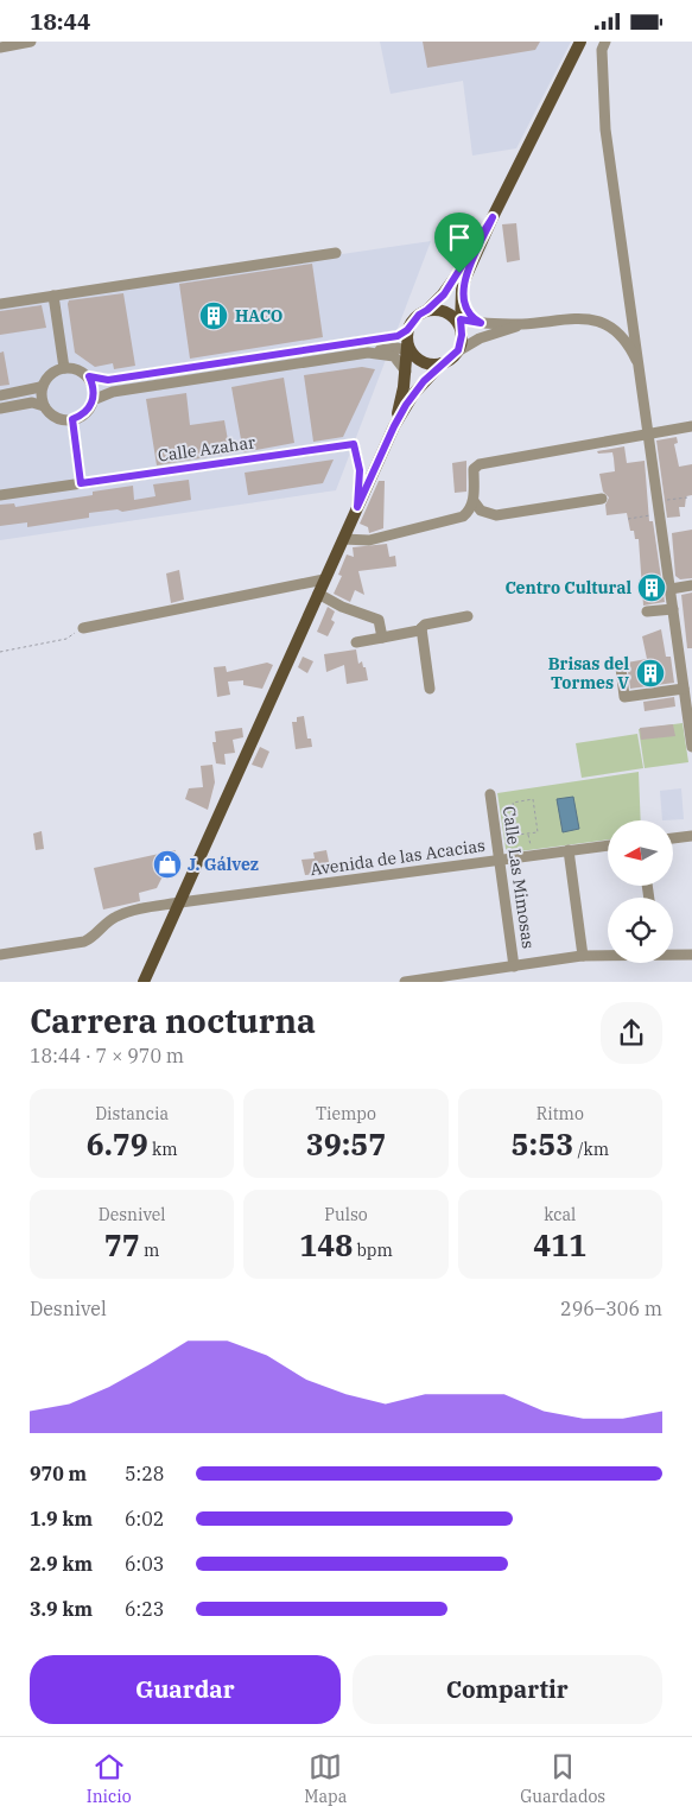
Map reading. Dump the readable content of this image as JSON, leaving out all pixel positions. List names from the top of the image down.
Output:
{
  "streets": {
    "street": ["Calle Azahar", "Avenida de las Acacias", "Calle Las Mimosas"]
  },
  "crossings": [
    ["Avenida de las Acacias", "Calle Las Mimosas"]
  ],
  "places": {
    "building": ["HACO", "Centro Cultural", "Brisas del Tormes V"],
    "shop": ["J. Gálvez"]
  },
  "north": "left",
  "page": {
    "status": "18:44",
    "heading": ["Carrera nocturna", "18:44 · 7 × 970 m"],
    "stats": [
      ["Distancia", "6.79 km"],
      ["Tiempo", "39:57"],
      ["Ritmo", "5:53 /km"],
      ["Desnivel", "77 m"],
      ["Pulso", "148 bpm"],
      ["kcal", "411"]
    ],
    "chart": ["Desnivel", "296–306 m"],
    "list": [
      {
        "name": "970 m",
        "note": "5:28"
      },
      {
        "name": "1.9 km",
        "note": "6:02"
      },
      {
        "name": "2.9 km",
        "note": "6:03"
      },
      {
        "name": "3.9 km",
        "note": "6:23"
      }
    ],
    "buttons": ["Guardar", "Compartir"],
    "tabs": ["Inicio", "Mapa", "Guardados"]
  }
}
